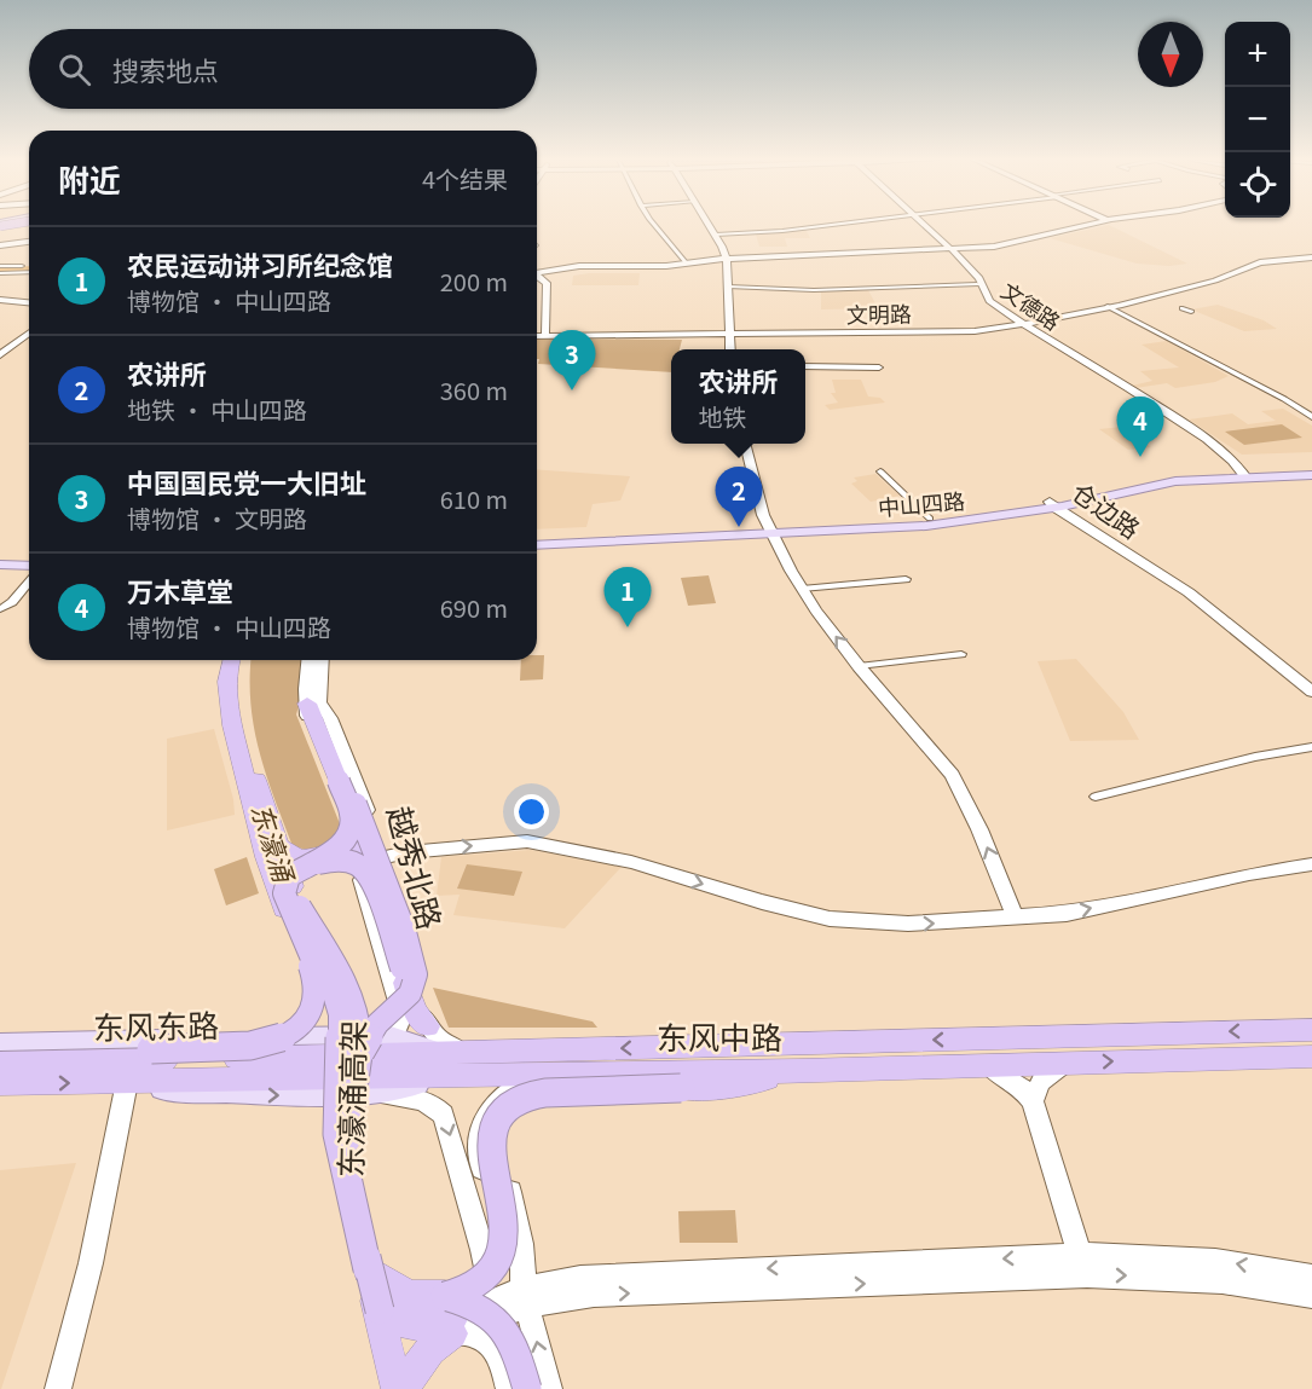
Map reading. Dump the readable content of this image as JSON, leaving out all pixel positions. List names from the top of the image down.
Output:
{
  "streets": {
    "highway": ["东风东路", "东风中路", "东濠涌高架"],
    "main road": ["中山四路"],
    "street": [
      "文德路",
      "文明路",
      "仓边路",
      "越秀北路"
    ]
  },
  "crossings": [
    ["文德路", "文明路"],
    ["文德路", "中山四路"],
    ["中山四路", "仓边路"],
    ["东风东路", "东风中路"]
  ],
  "water": ["东濠涌"],
  "north": "bottom",
  "page": {
    "map_buttons": ["+", "−"],
    "search": "搜索地点",
    "heading": ["附近", "4个结果"],
    "list": [
      {
        "mark": "1",
        "name": "农民运动讲习所纪念馆",
        "note": "博物馆 · 中山四路",
        "value": "200 m"
      },
      {
        "mark": "2",
        "name": "农讲所",
        "note": "地铁 · 中山四路",
        "value": "360 m"
      },
      {
        "mark": "3",
        "name": "中国国民党一大旧址",
        "note": "博物馆 · 文明路",
        "value": "610 m"
      },
      {
        "mark": "4",
        "name": "万木草堂",
        "note": "博物馆 · 中山四路",
        "value": "690 m"
      }
    ],
    "pins": [
      "3",
      "4",
      "2",
      "1"
    ],
    "popup": ["农讲所", "地铁"]
  }
}
